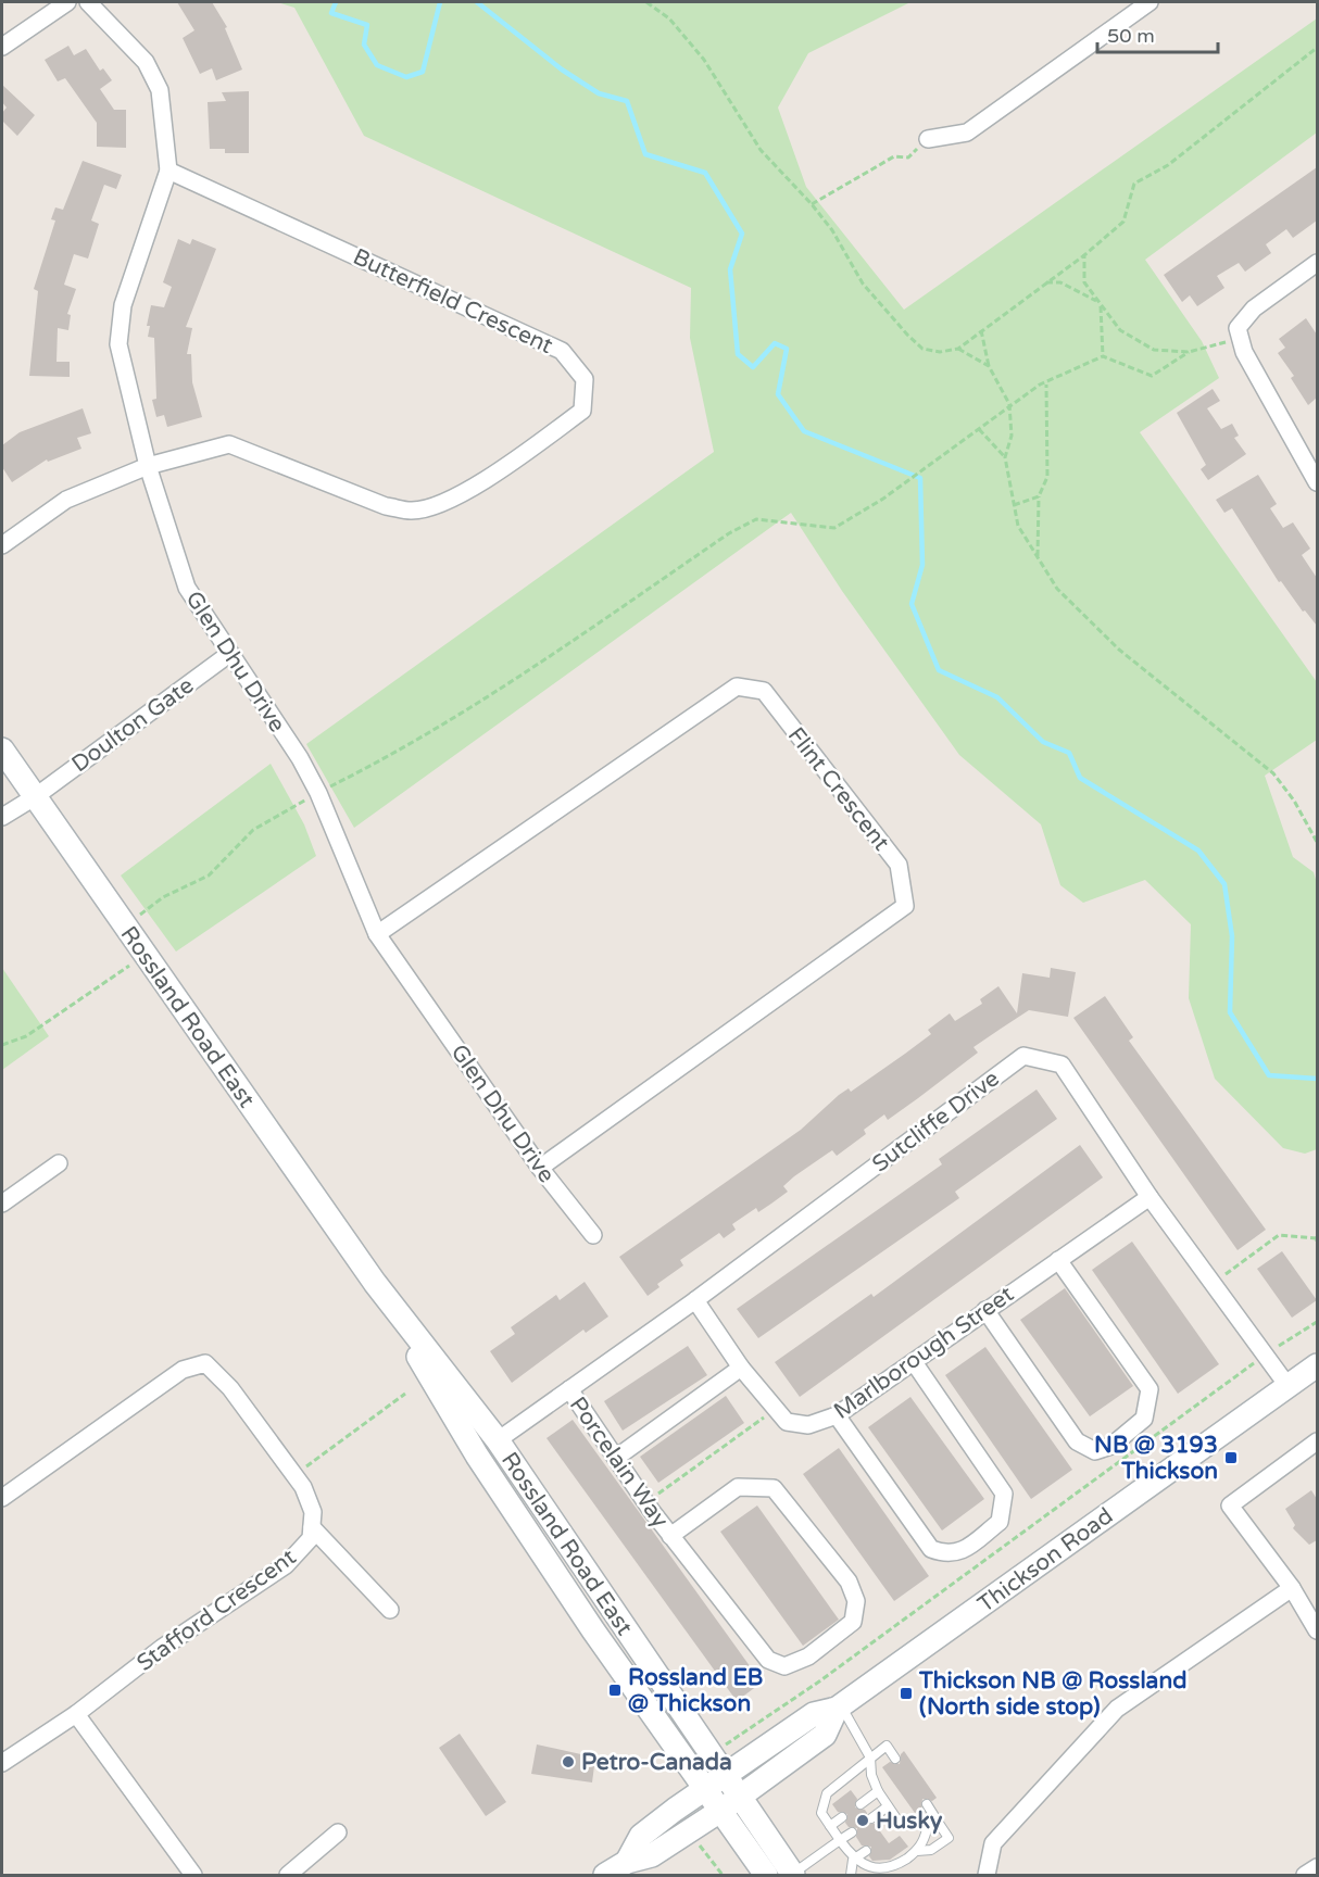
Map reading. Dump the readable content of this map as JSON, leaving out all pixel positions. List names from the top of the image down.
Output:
{
  "streets": {
    "main road": ["Rossland Road East", "Thickson Road"],
    "street": [
      "Butterfield Crescent",
      "Glen Dhu Drive",
      "Doulton Gate",
      "Flint Crescent",
      "Sutcliffe Drive",
      "Marlborough Street",
      "Porcelain Way",
      "Stafford Crescent"
    ]
  },
  "crossings": [
    ["Butterfield Crescent", "Glen Dhu Drive"],
    ["Glen Dhu Drive", "Doulton Gate"],
    ["Glen Dhu Drive", "Flint Crescent"],
    ["Doulton Gate", "Rossland Road East"],
    ["Rossland Road East", "Sutcliffe Drive"],
    ["Rossland Road East", "Thickson Road"],
    ["Sutcliffe Drive", "Marlborough Street"],
    ["Sutcliffe Drive", "Porcelain Way"],
    ["Sutcliffe Drive", "Thickson Road"]
  ],
  "places": {
    "transit": ["NB @ 3193 Thickson", "Rossland EB @ Thickson", "Thickson NB @ Rossland (North side stop)"],
    "other": ["Petro-Canada", "Husky"]
  },
  "scale_bar": "50 m"
}
